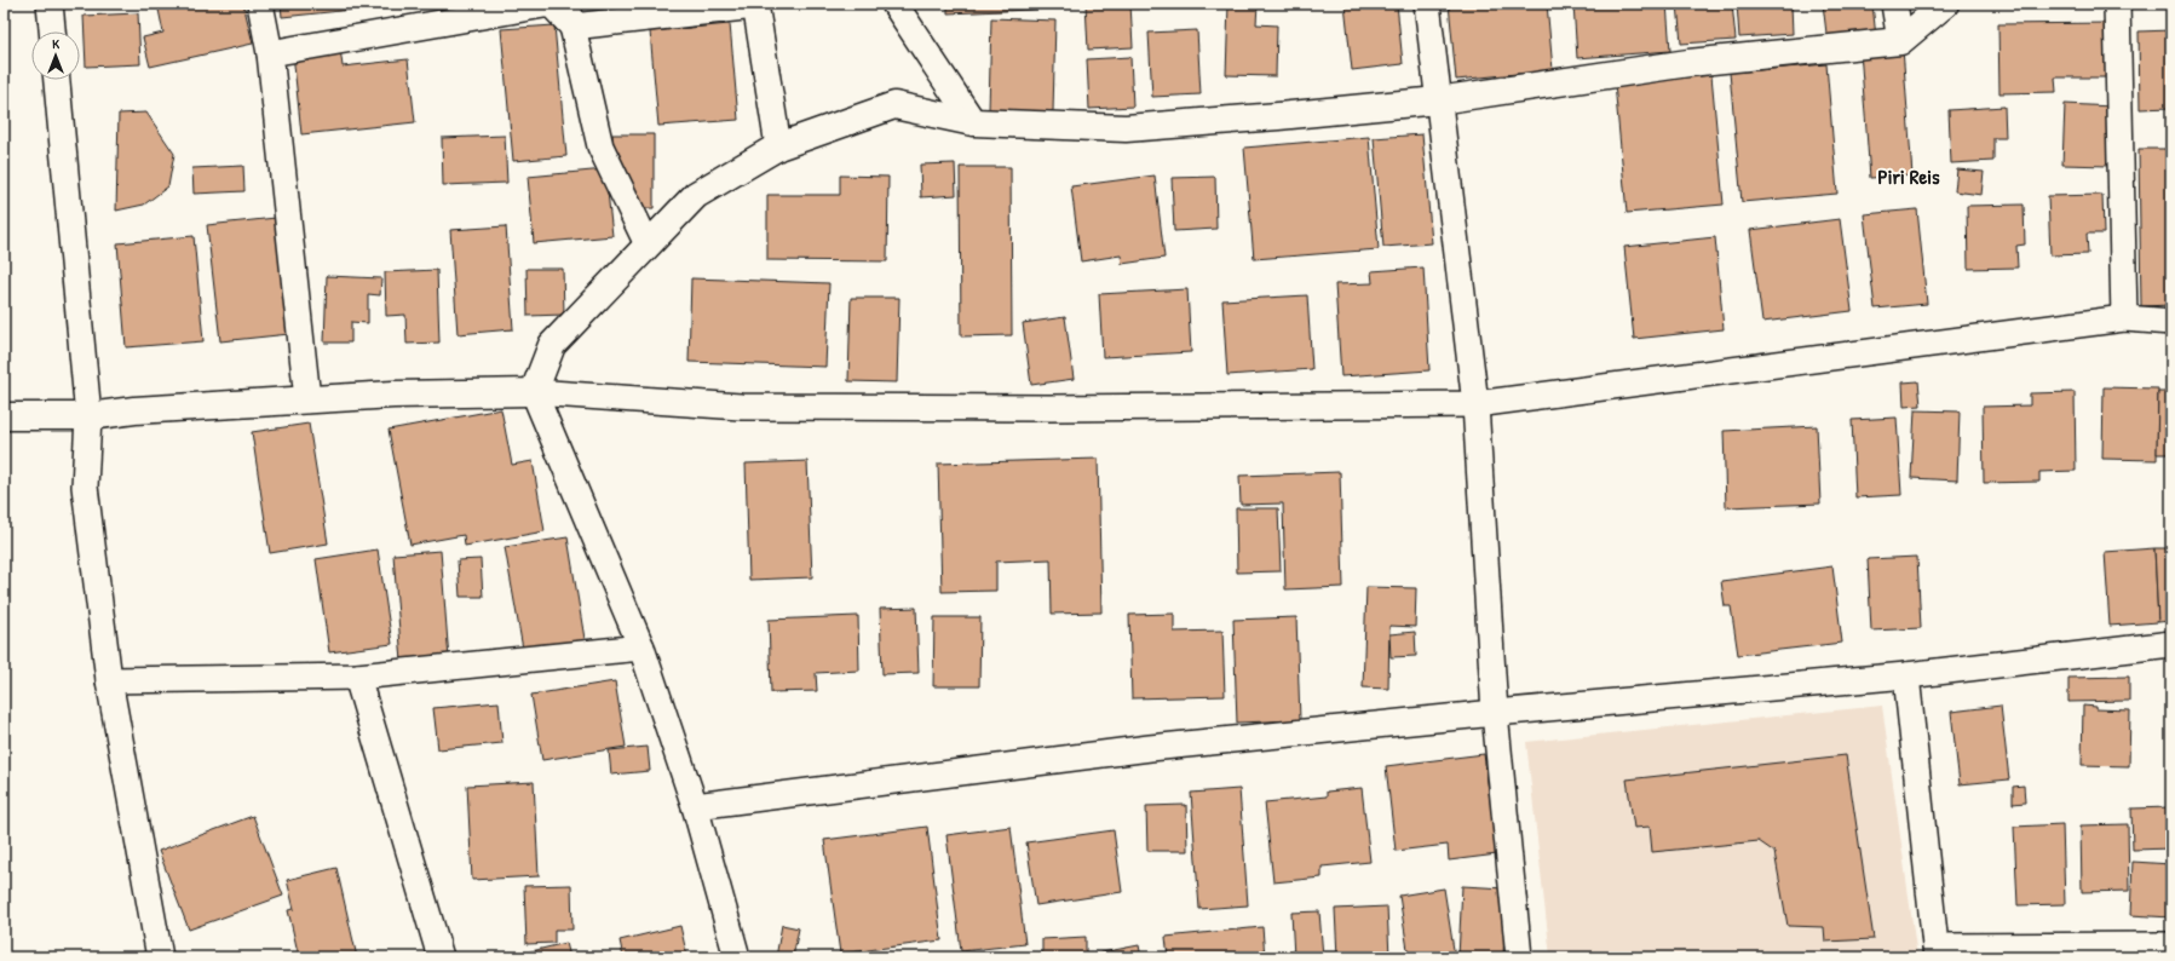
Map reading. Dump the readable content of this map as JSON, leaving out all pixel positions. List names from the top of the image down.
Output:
{
  "districts": ["Piri Reis"],
  "north": "top"
}
